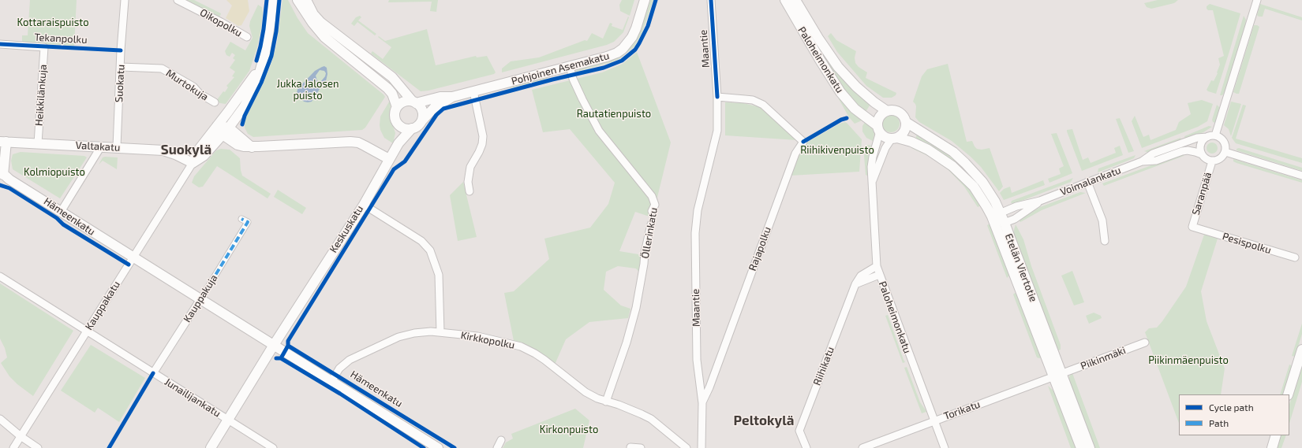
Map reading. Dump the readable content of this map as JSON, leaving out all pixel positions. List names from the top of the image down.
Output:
{
  "streets": {
    "street": [
      "Oikopolku",
      "Tekanpolku",
      "Maantie",
      "Paloheimonkatu",
      "Pohjoinen Asemakatu",
      "Suokatu",
      "Murtokuja",
      "Heikkilänkuja",
      "Valtakatu",
      "Voimalankatu",
      "Saranpää",
      "Hämeenkatu",
      "Keskuskatu",
      "Öllerinkatu",
      "Pesispolku",
      "Rajapolku",
      "Etelän Viertotie",
      "Kauppakuja",
      "Kauppakatu",
      "Kirkkopolku",
      "Piikinmäki",
      "Riihikatu",
      "Junailijankatu",
      "Torikatu"
    ]
  },
  "crossings": [
    ["Tekanpolku", "Heikkilänkuja"],
    ["Maantie", "Rajapolku"],
    ["Paloheimonkatu", "Etelän Viertotie"],
    ["Paloheimonkatu", "Riihikatu"],
    ["Paloheimonkatu", "Torikatu"],
    ["Pohjoinen Asemakatu", "Keskuskatu"],
    ["Pohjoinen Asemakatu", "Öllerinkatu"],
    ["Suokatu", "Murtokuja"],
    ["Suokatu", "Valtakatu"],
    ["Heikkilänkuja", "Valtakatu"],
    ["Valtakatu", "Hämeenkatu"],
    ["Valtakatu", "Kauppakatu"],
    ["Voimalankatu", "Saranpää"],
    ["Voimalankatu", "Etelän Viertotie"],
    ["Saranpää", "Pesispolku"],
    ["Hämeenkatu", "Keskuskatu"],
    ["Hämeenkatu", "Kauppakuja"],
    ["Hämeenkatu", "Kauppakatu"],
    ["Hämeenkatu", "Kirkkopolku"],
    ["Keskuskatu", "Junailijankatu"],
    ["Öllerinkatu", "Kirkkopolku"],
    ["Etelän Viertotie", "Piikinmäki"],
    ["Etelän Viertotie", "Torikatu"],
    ["Kauppakuja", "Junailijankatu"],
    ["Kauppakatu", "Junailijankatu"],
    ["Piikinmäki", "Torikatu"]
  ],
  "districts": ["Suokylä", "Peltokylä"],
  "parks": [
    "Kottaraispuisto",
    "Jukka Jalosen puisto",
    "Rautatienpuisto",
    "Riihikivenpuisto",
    "Kolmiopuisto",
    "Piikinmäenpuisto",
    "Kirkonpuisto"
  ],
  "legend": ["Cycle path", "Path"]
}
